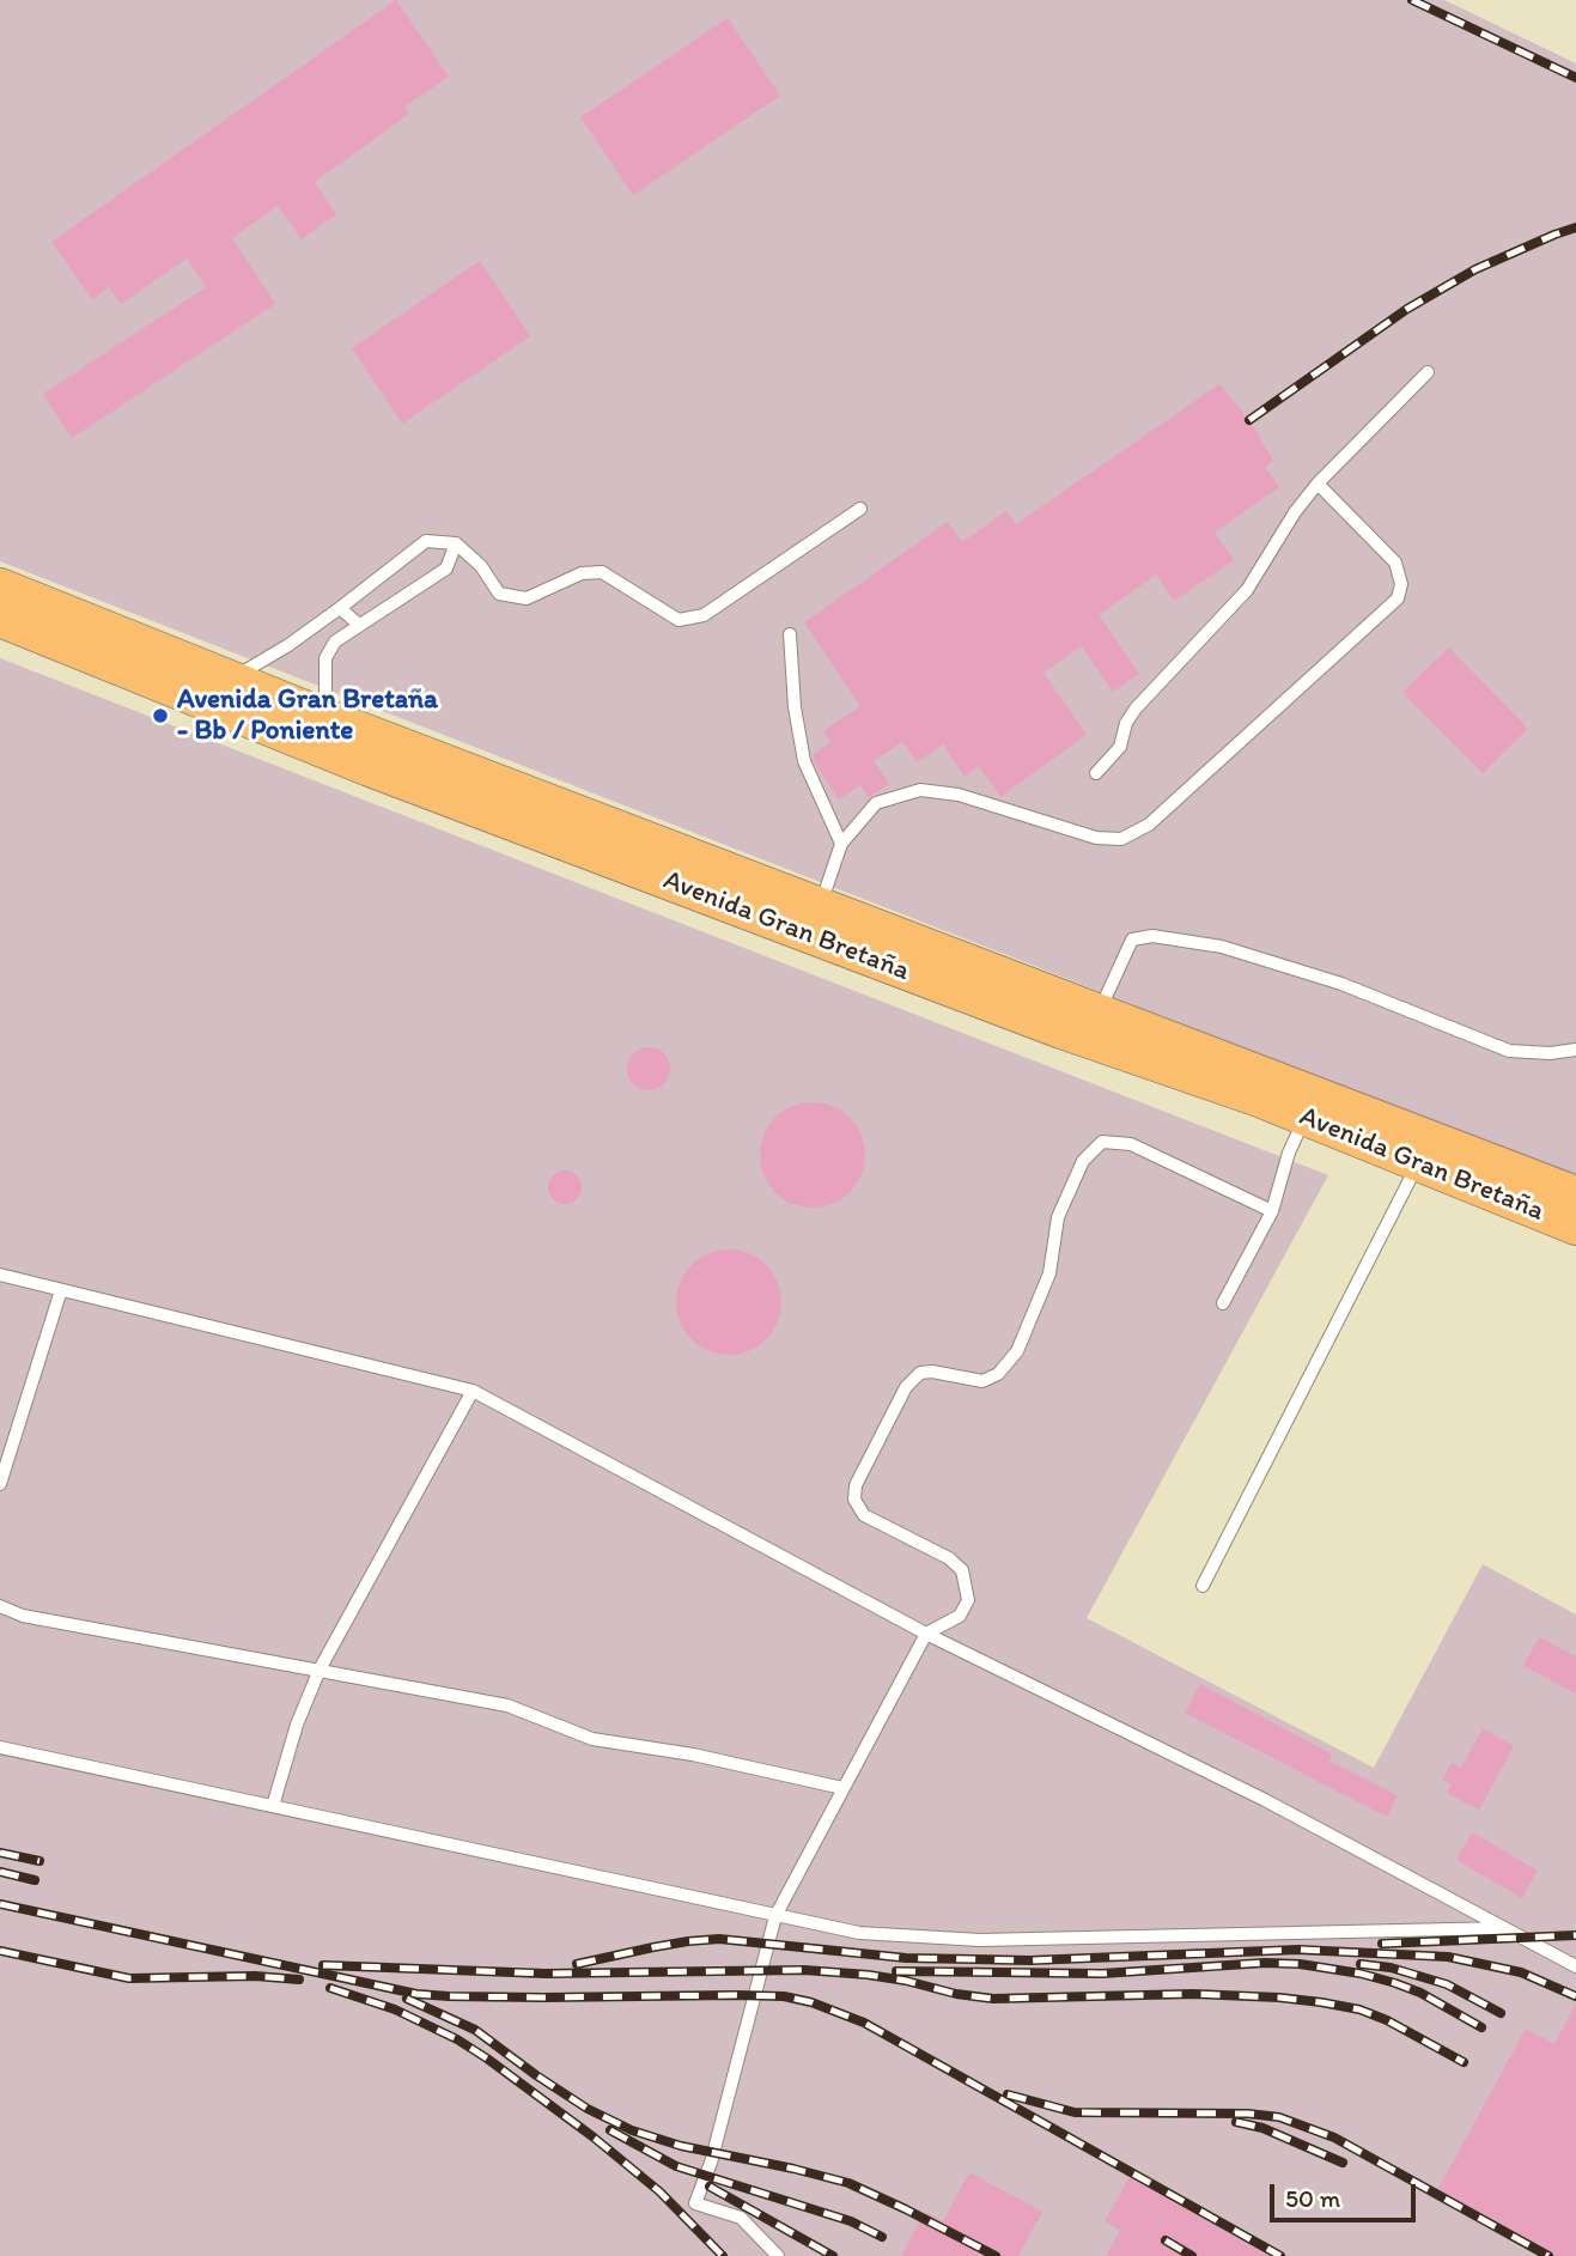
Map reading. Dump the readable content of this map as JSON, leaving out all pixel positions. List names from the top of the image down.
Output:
{
  "streets": {
    "main road": ["Avenida Gran Bretaña"]
  },
  "places": ["Avenida Gran Bretaña - Bb / Poniente"],
  "scale_bar": "50 m"
}
